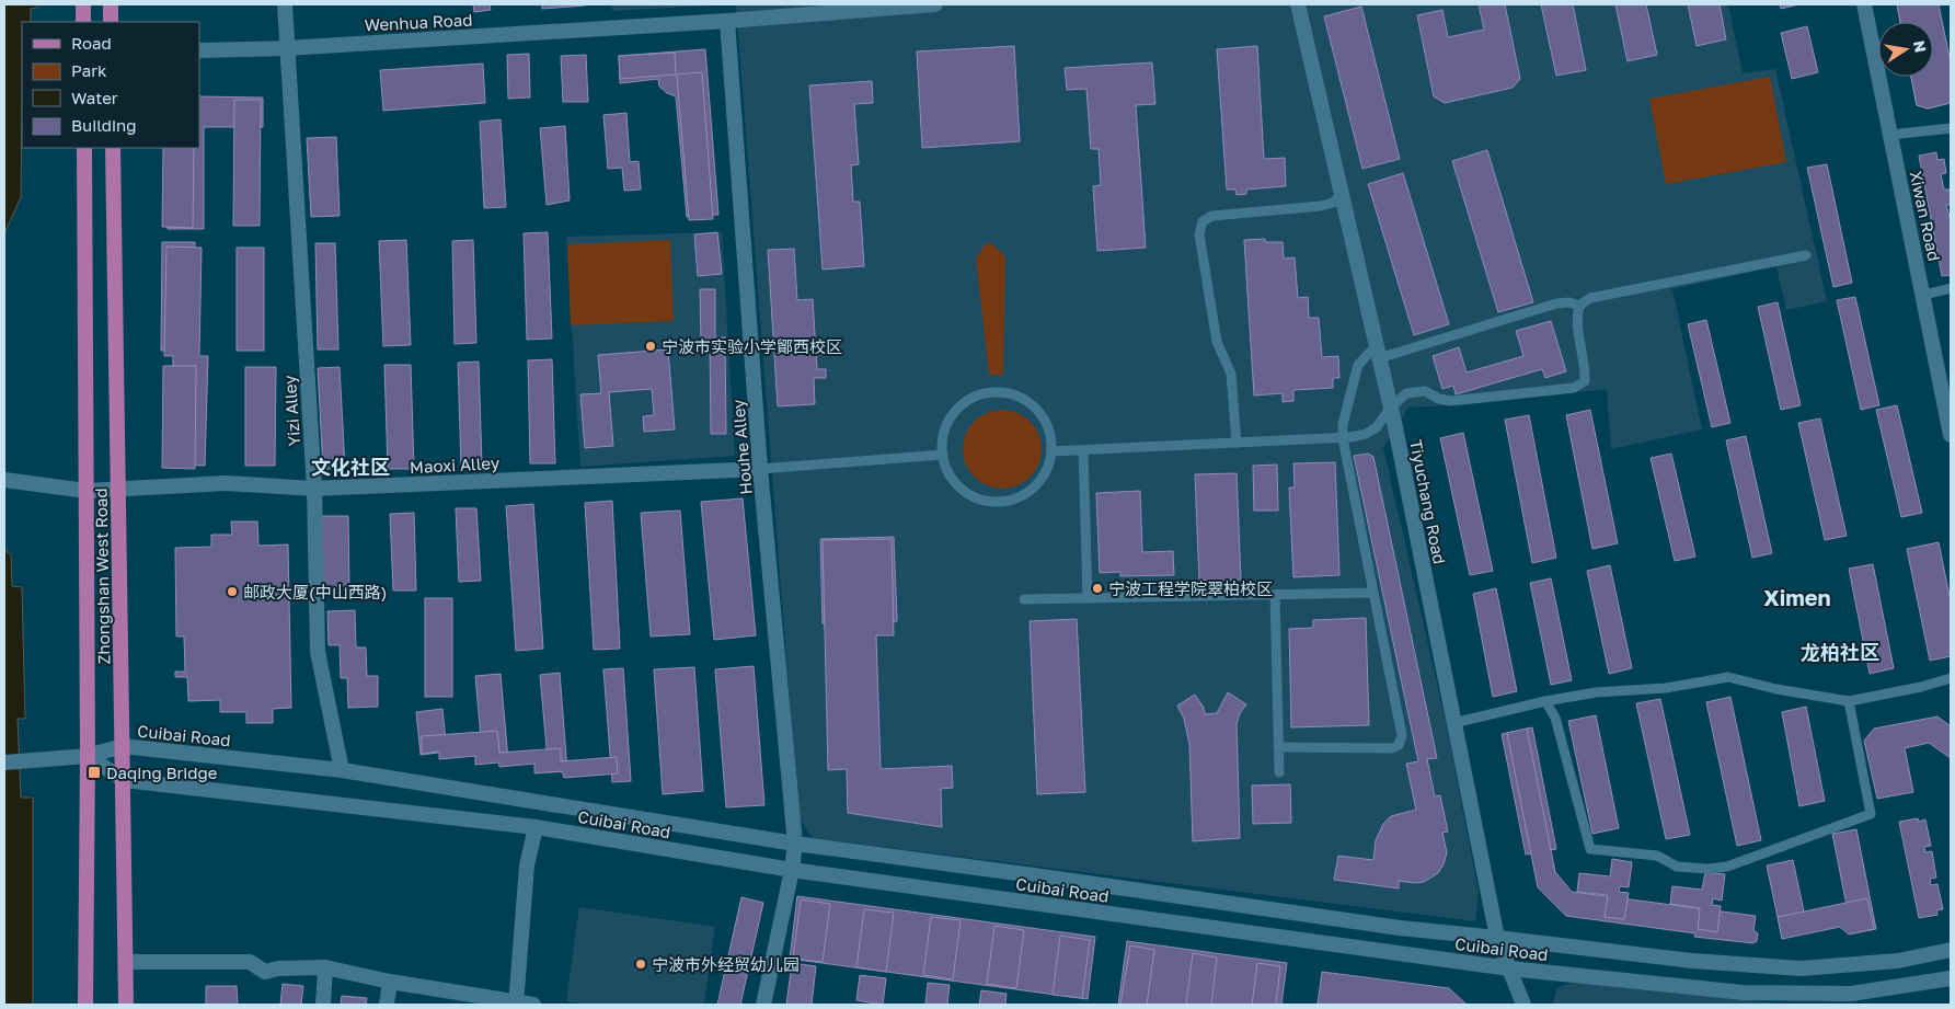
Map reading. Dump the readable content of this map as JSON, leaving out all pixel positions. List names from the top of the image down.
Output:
{
  "streets": {
    "main road": ["Zhongshan West Road"],
    "street": [
      "Wenhua Road",
      "Xiwan Road",
      "Yizi Alley",
      "Houhe Alley",
      "Maoxi Alley",
      "Tiyuchang Road",
      "Cuibai Road"
    ]
  },
  "crossings": [
    ["Wenhua Road", "Yizi Alley"],
    ["Wenhua Road", "Houhe Alley"],
    ["Yizi Alley", "Maoxi Alley"],
    ["Yizi Alley", "Cuibai Road"],
    ["Houhe Alley", "Maoxi Alley"],
    ["Houhe Alley", "Cuibai Road"],
    ["Maoxi Alley", "Zhongshan West Road"],
    ["Tiyuchang Road", "Cuibai Road"],
    ["Zhongshan West Road", "Cuibai Road"]
  ],
  "districts": ["文化社区", "Ximen", "龙柏社区"],
  "places": {
    "other": [
      "宁波市实验小学鄮西校区",
      "宁波工程学院翠柏校区",
      "邮政大厦(中山西路)",
      "宁波市外经贸幼儿园"
    ],
    "transit": ["Daqing Bridge"]
  },
  "legend": [
    "Road",
    "Park",
    "Water",
    "Building"
  ],
  "north": "right"
}
